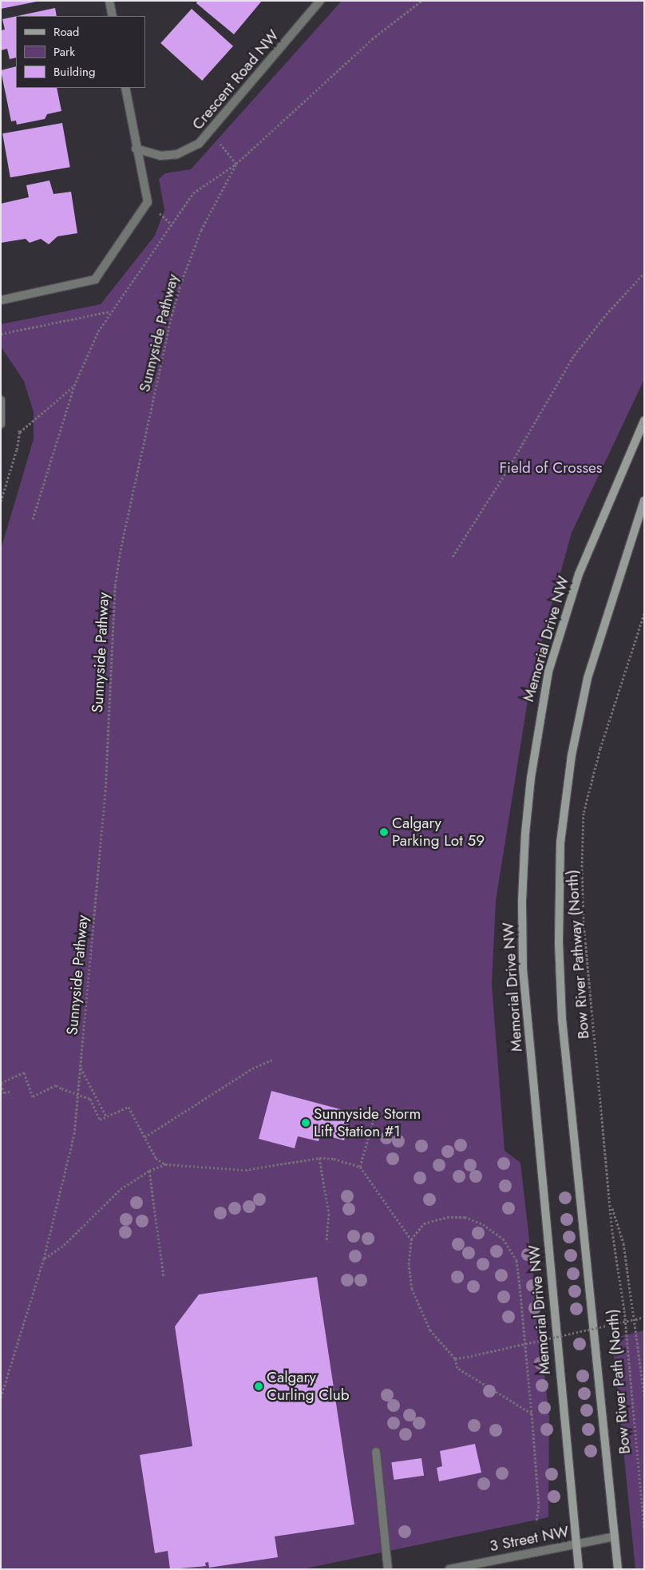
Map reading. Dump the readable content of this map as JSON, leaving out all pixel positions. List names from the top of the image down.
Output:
{
  "streets": {
    "main road": ["Memorial Drive NW"],
    "street": ["Crescent Road NW", "3 Street NW"],
    "path": ["Sunnyside Pathway", "Bow River Pathway (North)", "Bow River Path (North)"]
  },
  "crossings": [
    ["Memorial Drive NW", "3 Street NW"],
    ["Bow River Pathway (North)", "Bow River Path (North)"]
  ],
  "parks": ["Field of Crosses"],
  "places": ["Calgary Parking Lot 59", "Sunnyside Storm Lift Station #1", "Calgary Curling Club"],
  "legend": ["Road", "Park", "Building"]
}
